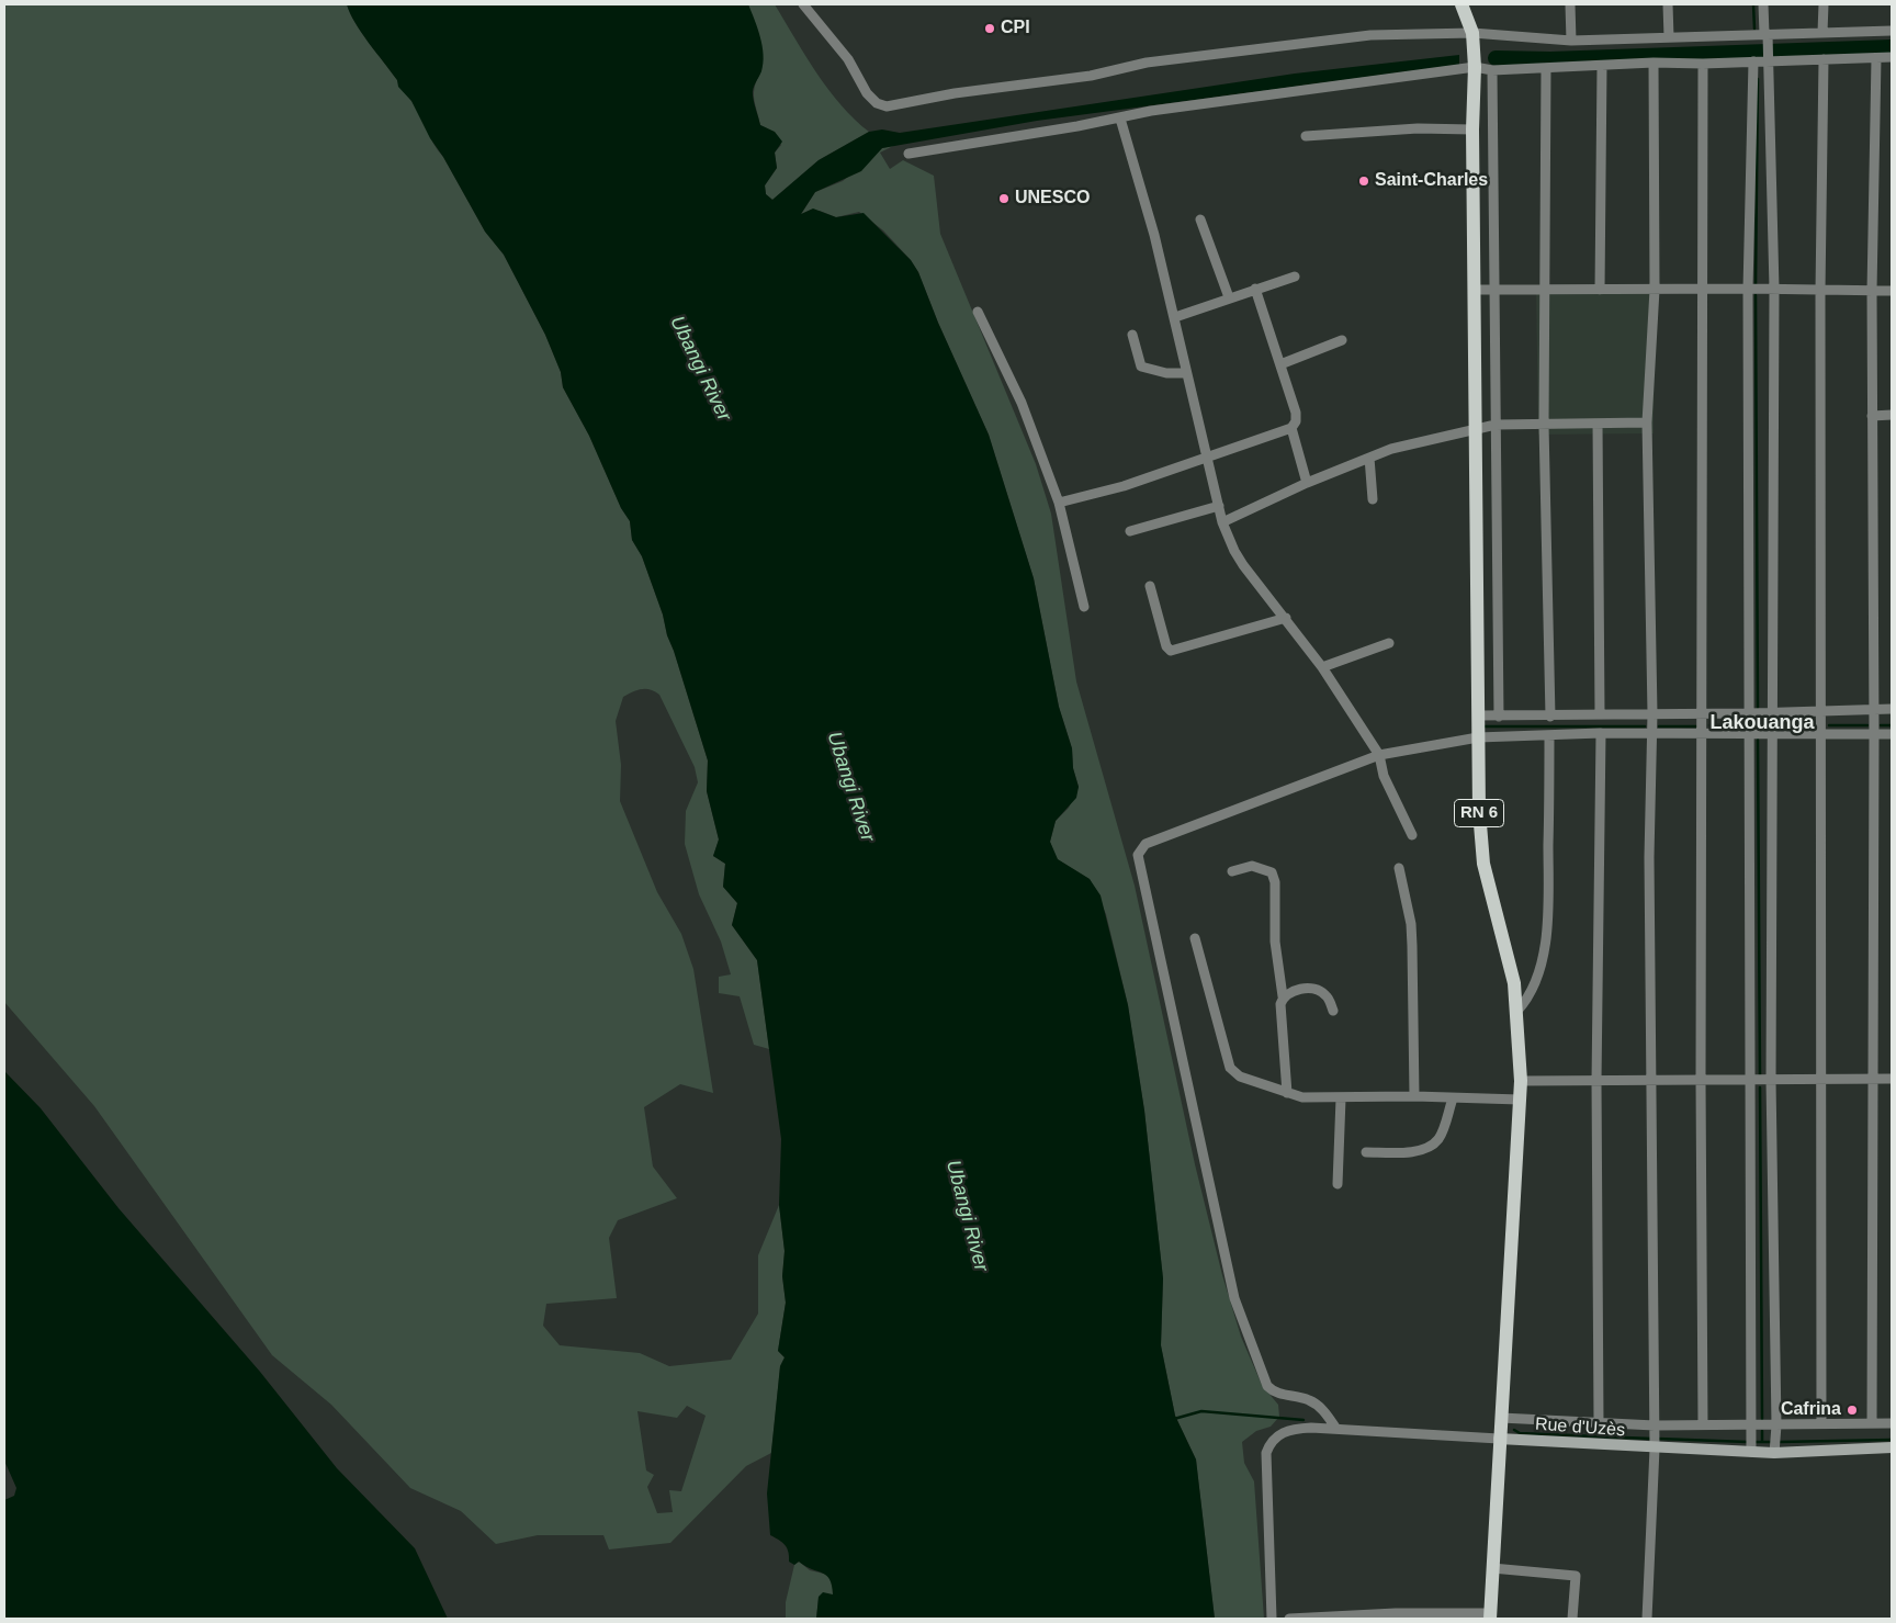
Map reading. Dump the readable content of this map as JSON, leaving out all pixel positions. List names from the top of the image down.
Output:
{
  "streets": {
    "main road": ["RN 6"],
    "street": ["Rue d'Uzès"]
  },
  "crossings": [
    ["RN 6", "Rue d'Uzès"]
  ],
  "districts": ["Lakouanga"],
  "water": ["Ubangi River"],
  "places": [
    "CPI",
    "Saint-Charles",
    "UNESCO",
    "Cafrina"
  ]
}
